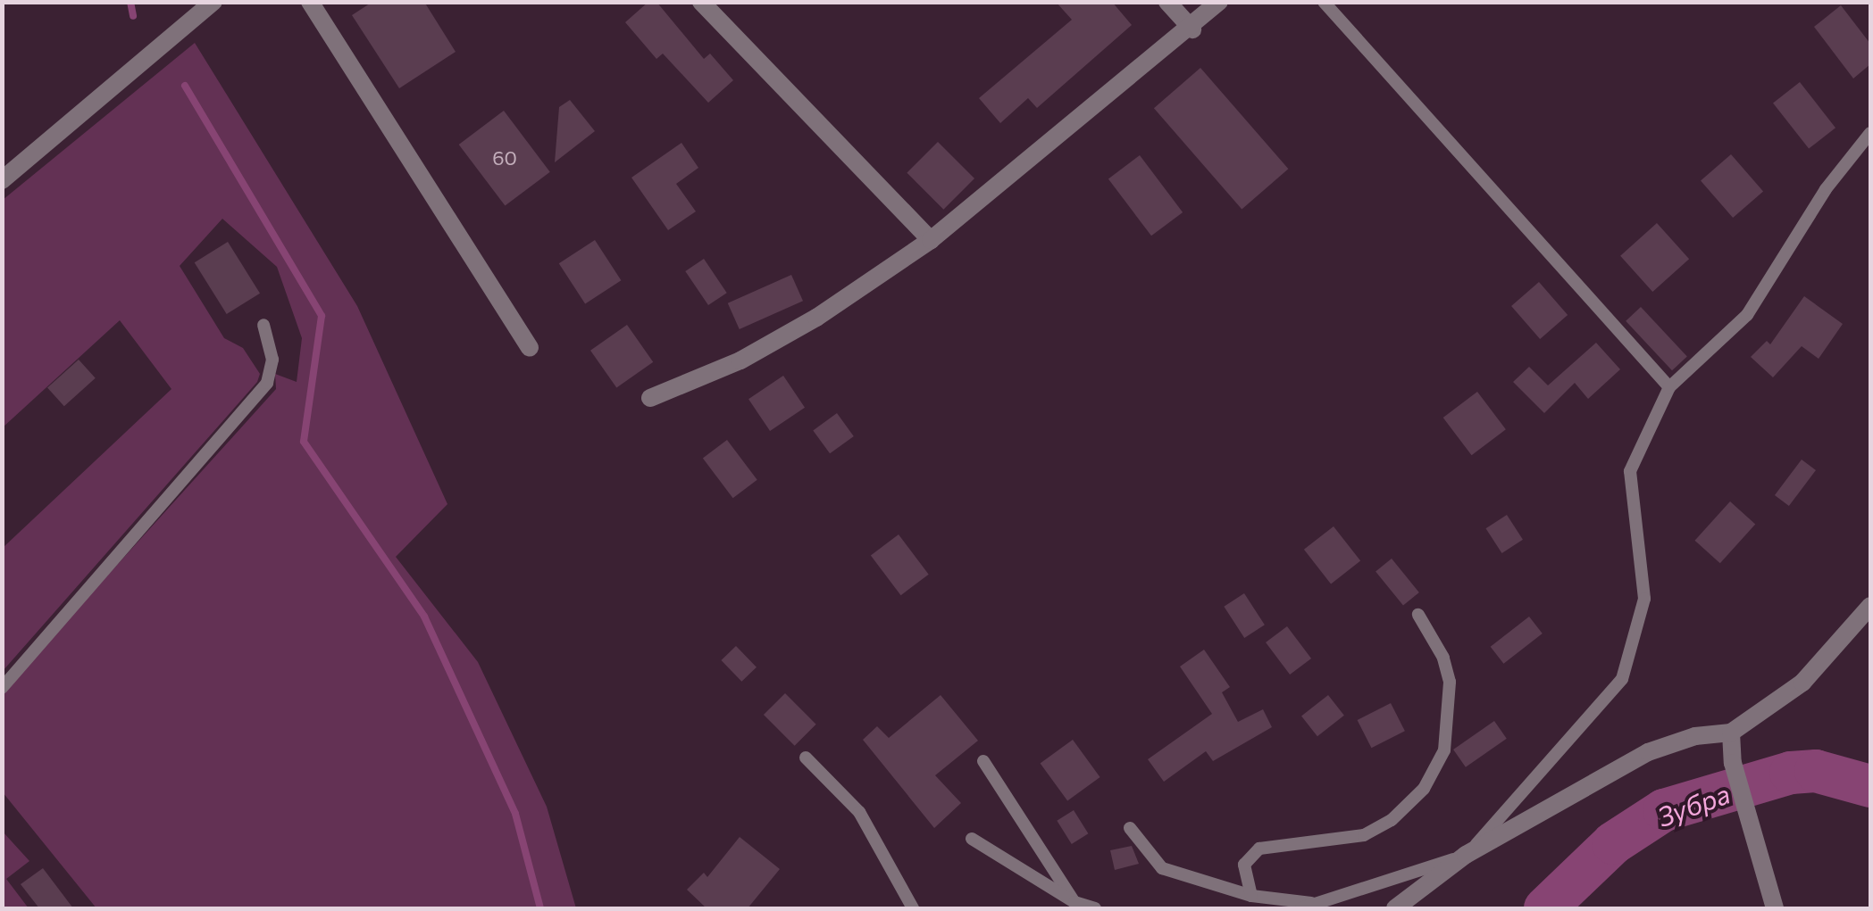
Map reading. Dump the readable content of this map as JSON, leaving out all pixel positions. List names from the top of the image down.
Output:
{
  "water": ["Зубра"],
  "house_numbers": ["60"]
}
